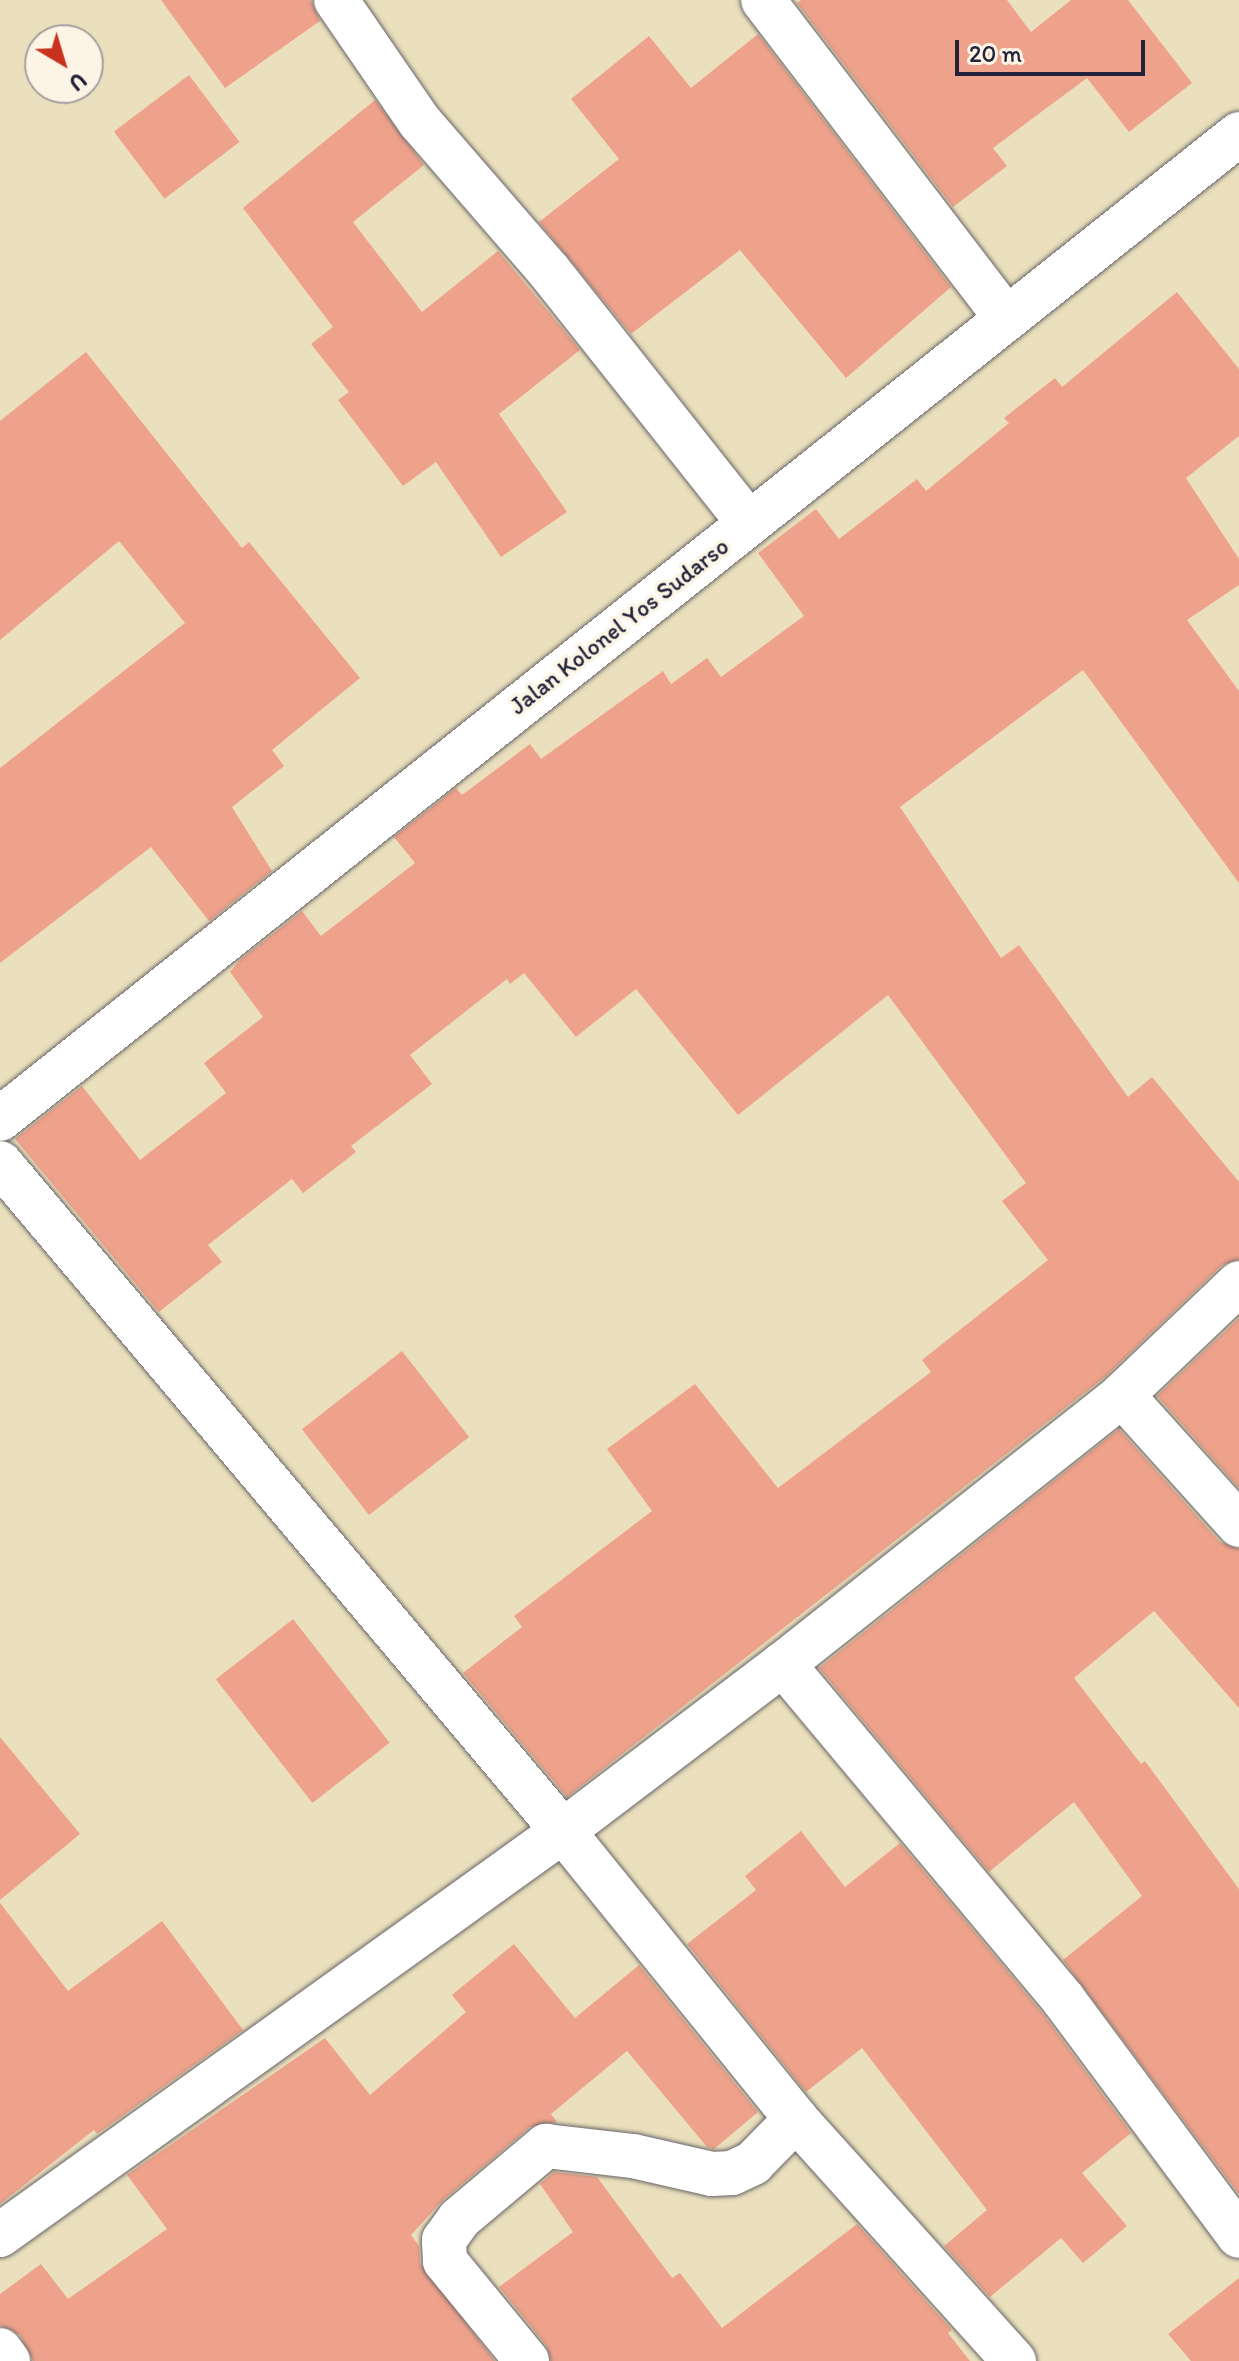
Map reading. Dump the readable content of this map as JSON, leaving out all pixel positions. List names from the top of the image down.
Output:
{
  "streets": {
    "street": ["Jalan Kolonel Yos Sudarso"]
  },
  "scale_bar": "20 m",
  "north": "bottom right"
}
